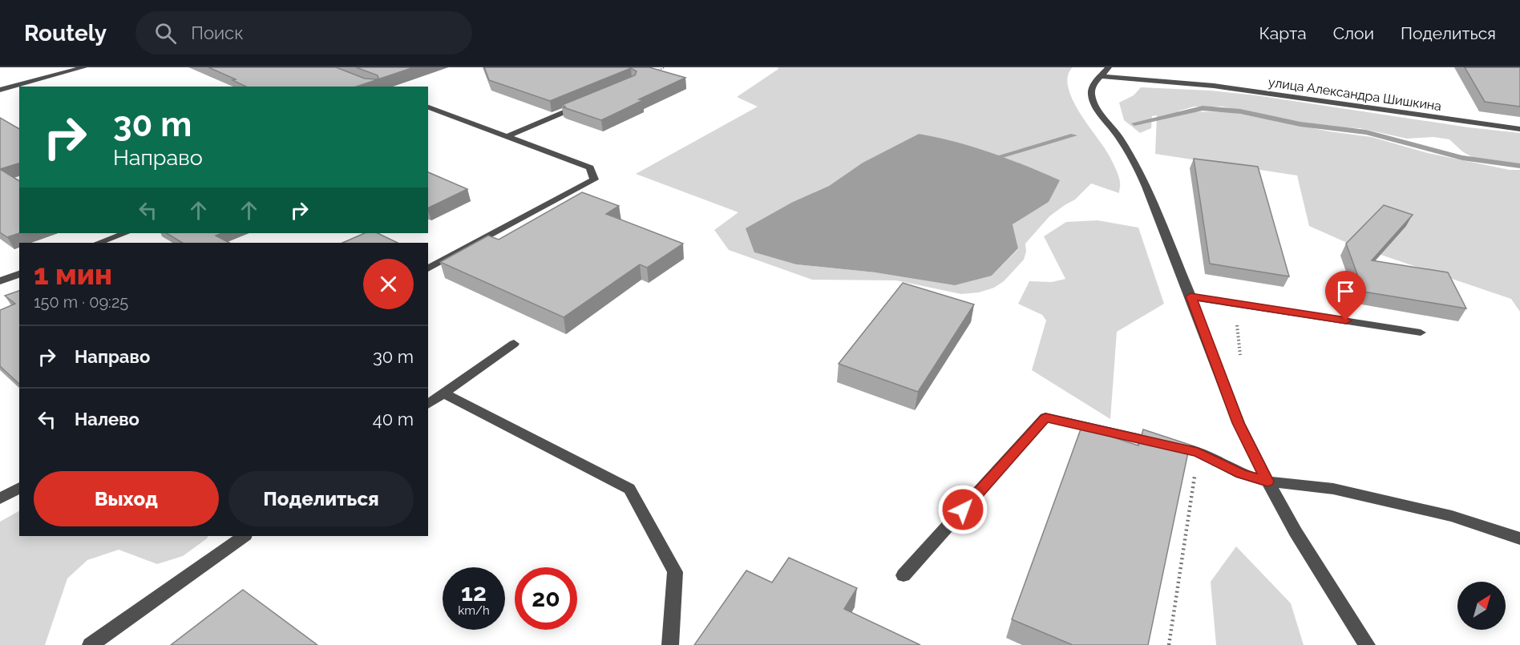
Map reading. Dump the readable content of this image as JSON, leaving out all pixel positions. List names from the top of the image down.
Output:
{
  "streets": {
    "street": ["улица Александра Шишкина"]
  },
  "north": "top right",
  "page": {
    "header": "Routely",
    "search": "Поиск",
    "nav": ["Карта", "Слои", "Поделиться"],
    "turn": ["30 m", "Направо"],
    "heading": ["1 мин", "150 m · 09:25"],
    "list": [
      {
        "name": "Направо",
        "value": "30 m"
      },
      {
        "name": "Налево",
        "value": "40 m"
      }
    ],
    "buttons": ["Выход", "Поделиться"],
    "speed": "12 km/h",
    "limit": "20"
  }
}
